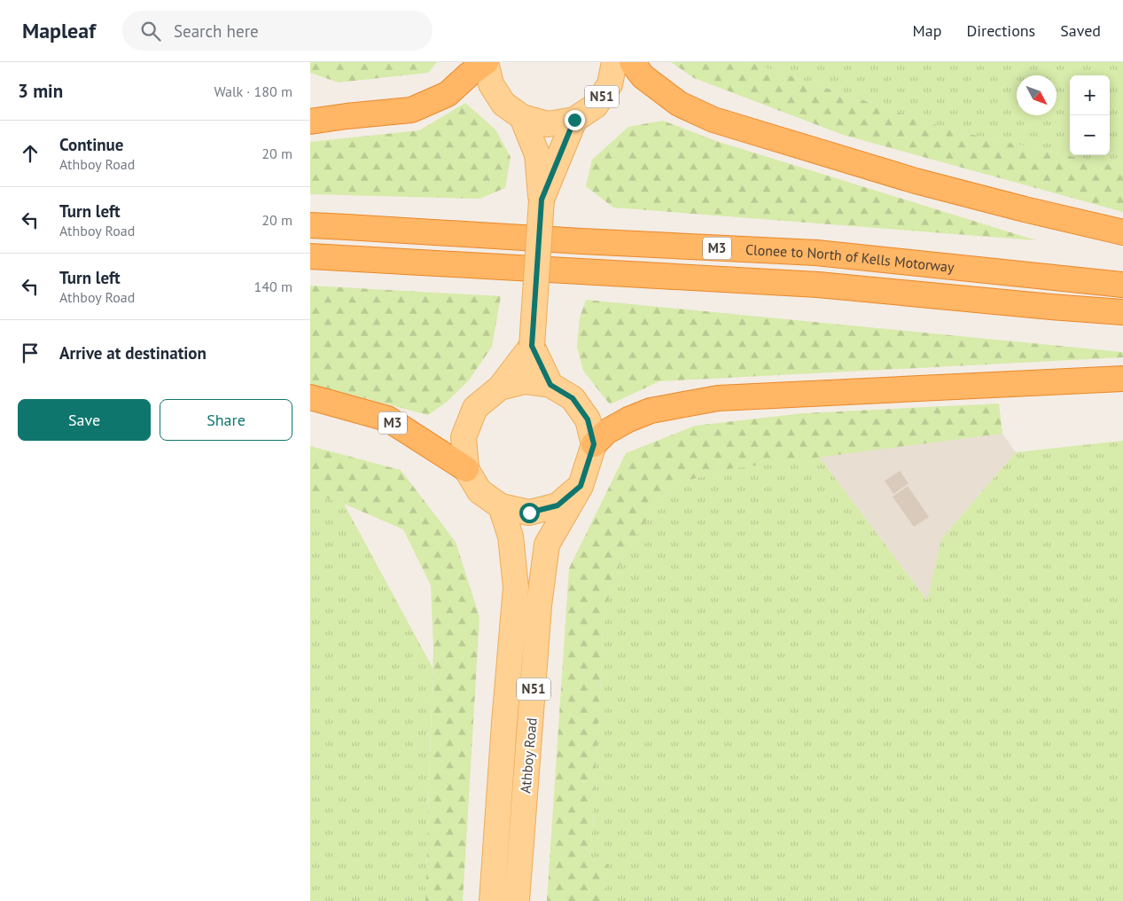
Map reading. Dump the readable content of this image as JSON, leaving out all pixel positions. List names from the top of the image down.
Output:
{
  "streets": {
    "highway": ["M3", "Clonee to North of Kells Motorway"],
    "main road": ["N51", "Athboy Road"]
  },
  "crossings": [
    ["N51", "M3"],
    ["N51", "Athboy Road"],
    ["M3", "Athboy Road"]
  ],
  "north": "bottom right",
  "page": {
    "header": "Mapleaf",
    "search": "Search here",
    "nav": ["Map", "Directions", "Saved"],
    "heading": ["3 min", "Walk · 180 m"],
    "map_buttons": ["+", "−"],
    "list": [
      ["Continue", "Athboy Road", "20 m"],
      ["Turn left", "Athboy Road", "20 m"],
      ["Turn left", "Athboy Road", "140 m"],
      "Arrive at destination"
    ],
    "buttons": ["Save", "Share"]
  }
}
